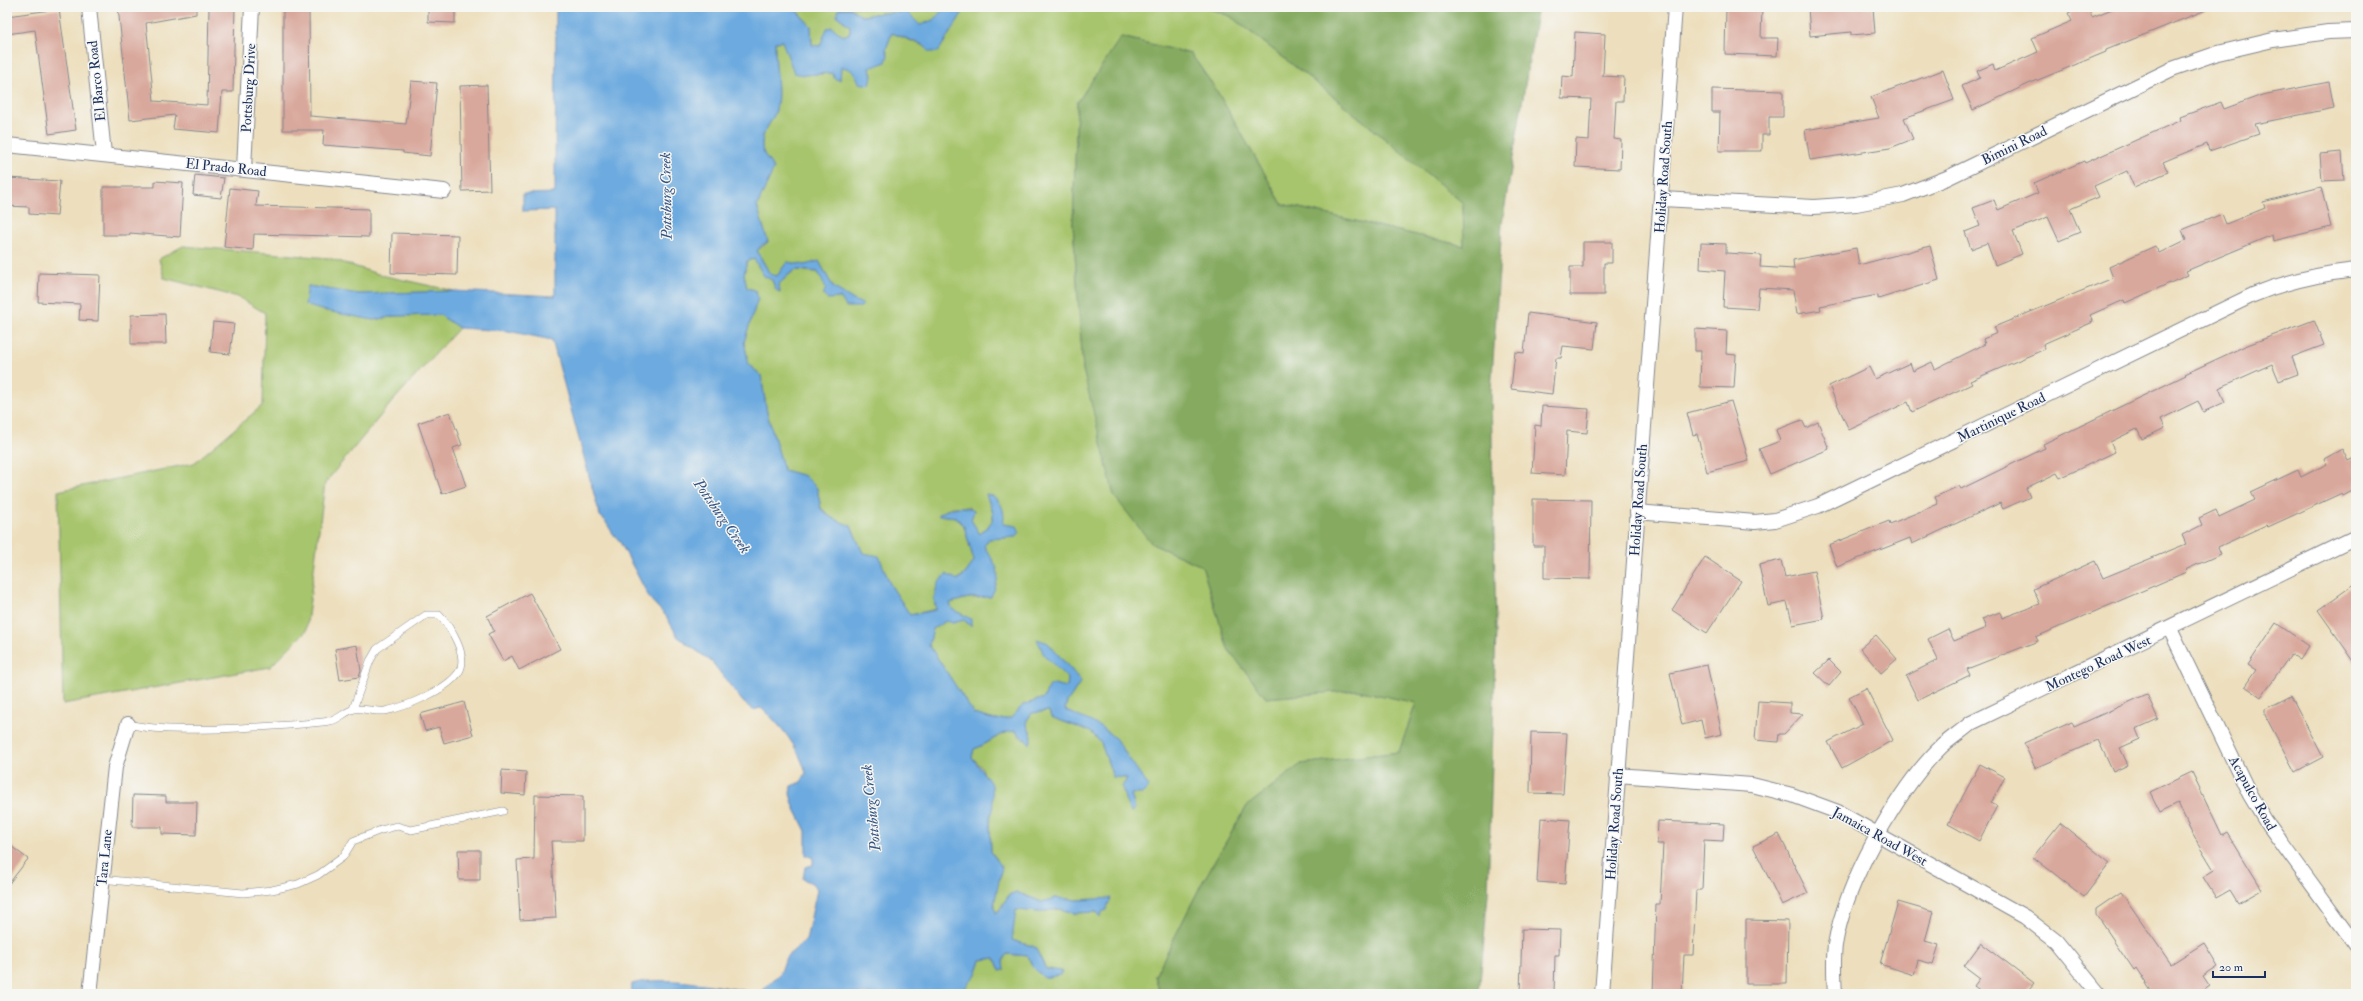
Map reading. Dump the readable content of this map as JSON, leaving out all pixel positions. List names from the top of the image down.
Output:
{
  "streets": {
    "street": [
      "El Barco Road",
      "Pottsburg Drive",
      "Bimini Road",
      "El Prado Road",
      "Holiday Road South",
      "Martinique Road",
      "Montego Road West",
      "Acapulco Road",
      "Jamaica Road West",
      "Tara Lane"
    ]
  },
  "crossings": [
    ["El Barco Road", "El Prado Road"],
    ["Pottsburg Drive", "El Prado Road"],
    ["Bimini Road", "Holiday Road South"],
    ["Holiday Road South", "Martinique Road"],
    ["Holiday Road South", "Jamaica Road West"],
    ["Montego Road West", "Acapulco Road"],
    ["Montego Road West", "Jamaica Road West"]
  ],
  "water": ["Pottsburg Creek"],
  "scale_bar": "20 m"
}
